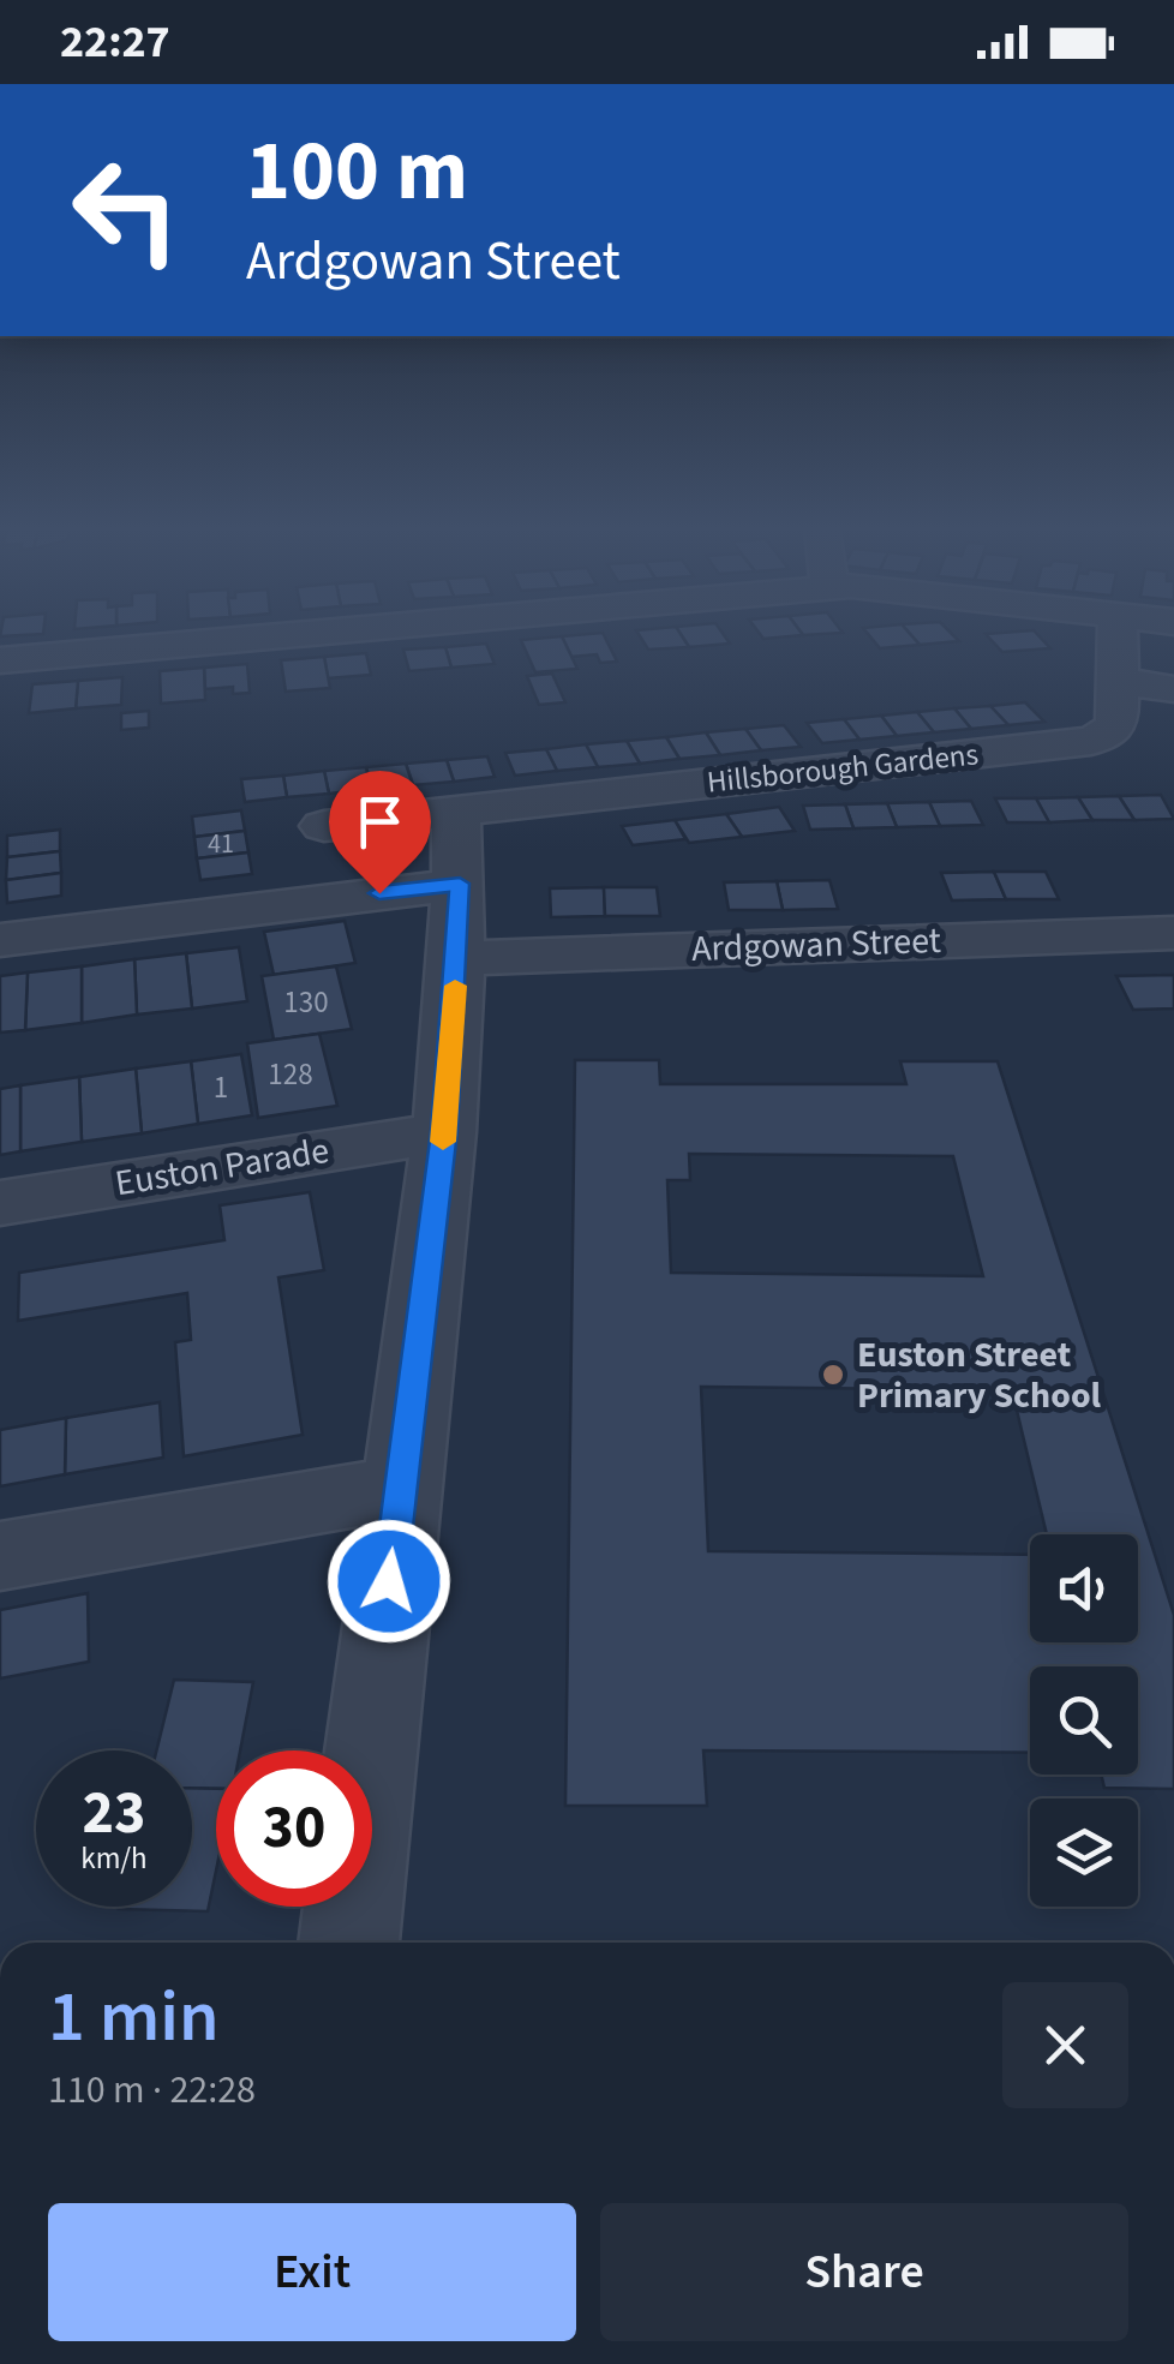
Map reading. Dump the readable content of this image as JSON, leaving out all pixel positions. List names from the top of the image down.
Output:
{
  "streets": {
    "street": ["Hillsborough Gardens", "Ardgowan Street", "Euston Parade"]
  },
  "places": ["Euston Street Primary School"],
  "house_numbers": [
    "41",
    "130",
    "128",
    "1"
  ],
  "page": {
    "status": "22:27",
    "turn": ["100 m", "Ardgowan Street"],
    "speed": "23 km/h",
    "limit": "30",
    "heading": ["1 min", "110 m · 22:28"],
    "buttons": ["Exit", "Share"]
  }
}
